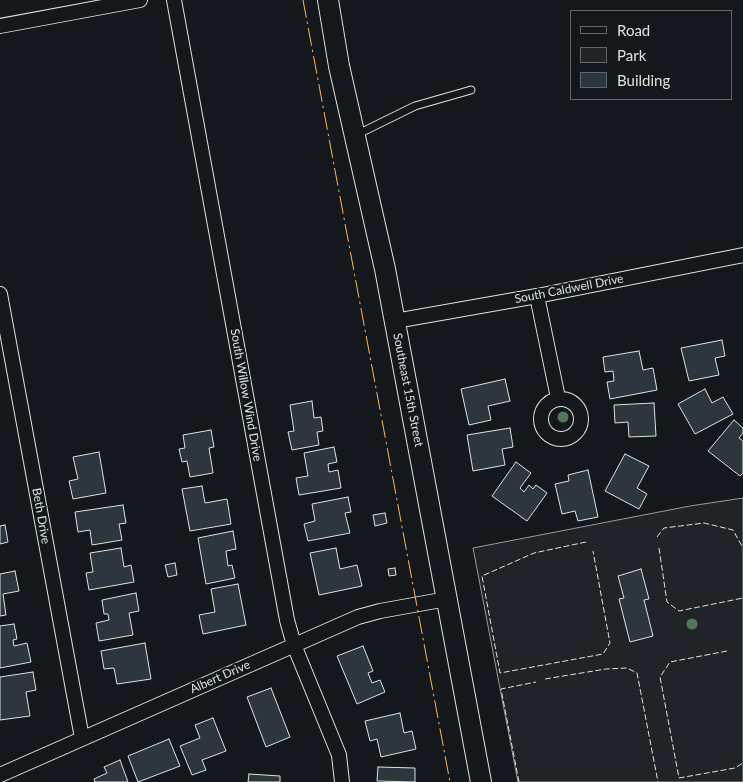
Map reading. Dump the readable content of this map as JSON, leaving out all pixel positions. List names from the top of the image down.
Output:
{
  "streets": {
    "main road": ["Southeast 15th Street"],
    "street": [
      "South Caldwell Drive",
      "South Willow Wind Drive",
      "Beth Drive",
      "Albert Drive"
    ]
  },
  "crossings": [
    ["South Caldwell Drive", "Southeast 15th Street"],
    ["Southeast 15th Street", "Albert Drive"],
    ["South Willow Wind Drive", "Albert Drive"],
    ["Beth Drive", "Albert Drive"]
  ],
  "legend": ["Road", "Park", "Building"]
}
